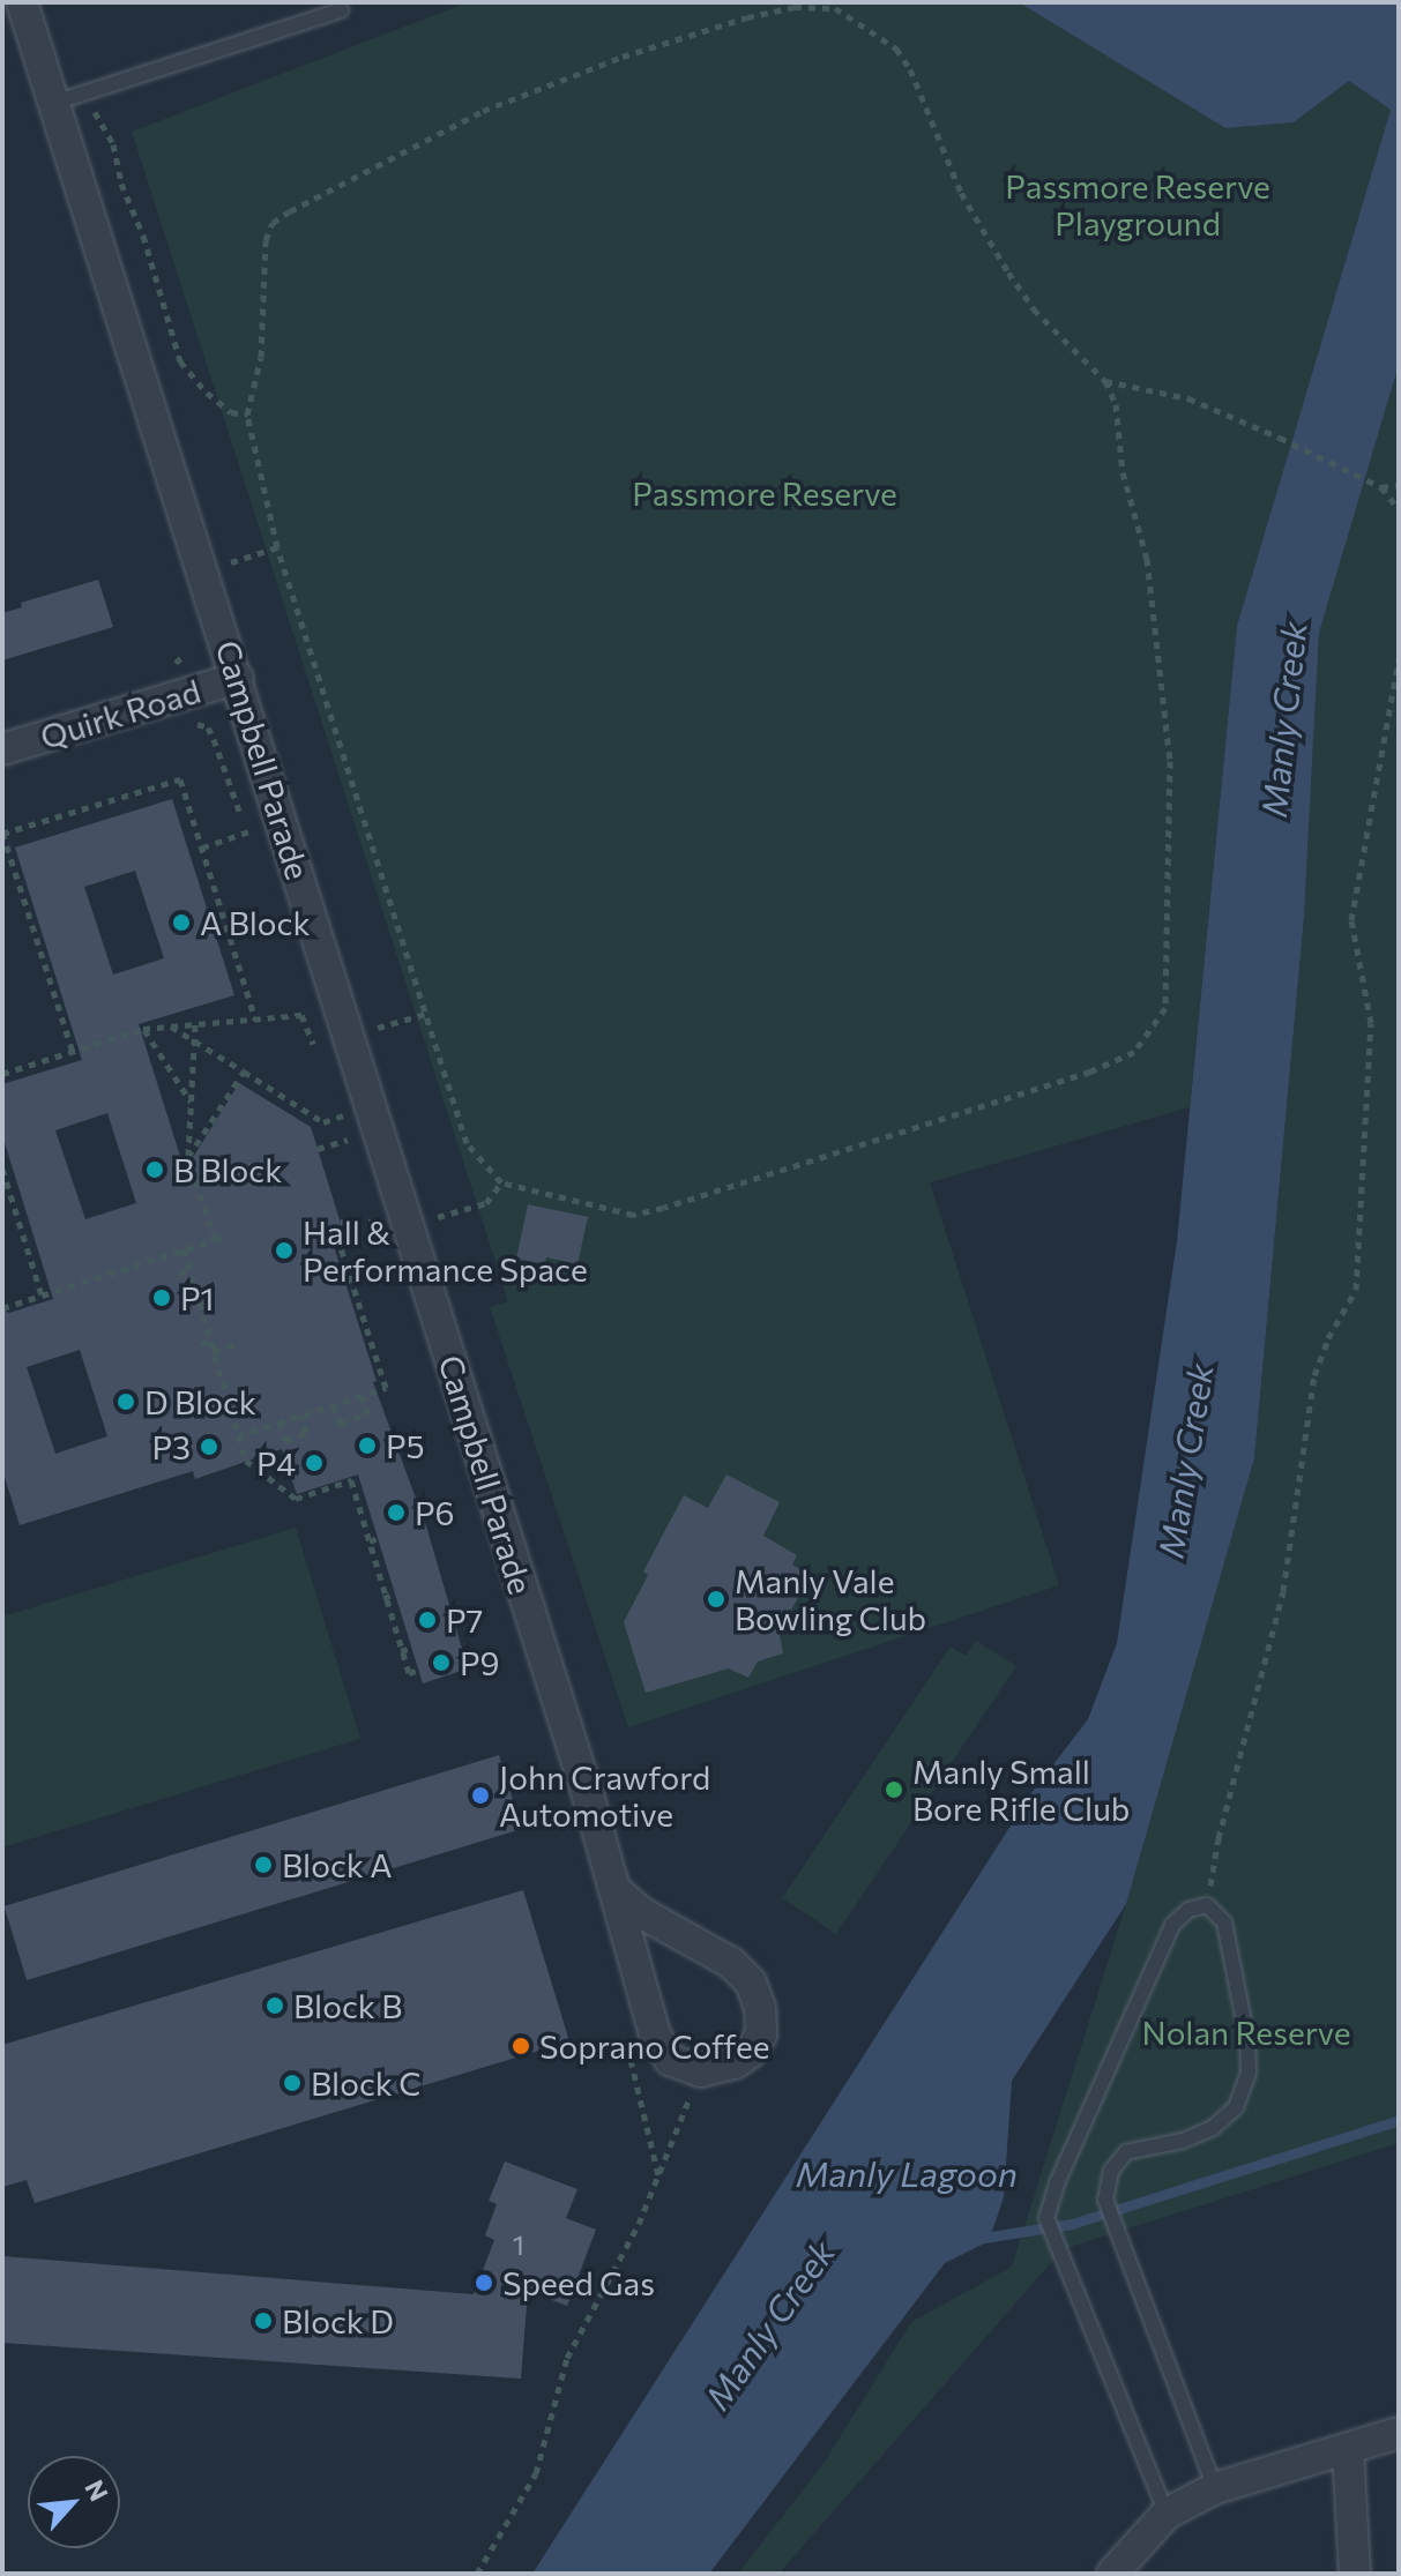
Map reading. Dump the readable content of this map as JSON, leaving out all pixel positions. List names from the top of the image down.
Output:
{
  "streets": {
    "street": ["Quirk Road", "Campbell Parade"]
  },
  "crossings": [
    ["Quirk Road", "Campbell Parade"]
  ],
  "water": ["Manly Creek", "Manly Lagoon"],
  "parks": ["Passmore Reserve Playground", "Passmore Reserve", "Nolan Reserve"],
  "places": [
    "A Block",
    "B Block",
    "Hall & Performance Space",
    "P1",
    "D Block",
    "P5",
    "P3",
    "P4",
    "P6",
    "Manly Vale Bowling Club",
    "P7",
    "P9",
    "Manly Small Bore Rifle Club",
    "John Crawford Automotive",
    "Block A",
    "Block B",
    "Soprano Coffee",
    "Block C",
    "Speed Gas",
    "Block D"
  ],
  "house_numbers": ["1"],
  "north": "top right"
}
